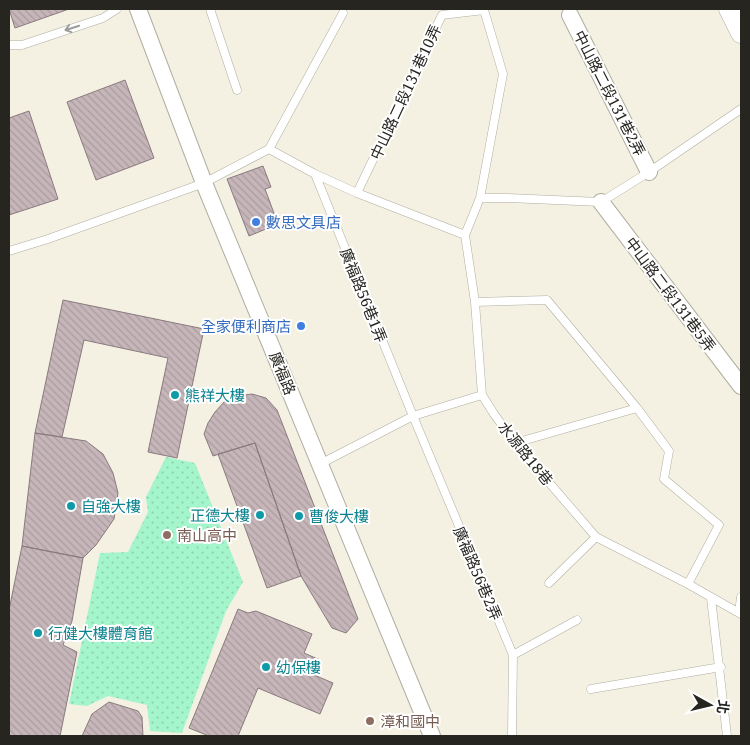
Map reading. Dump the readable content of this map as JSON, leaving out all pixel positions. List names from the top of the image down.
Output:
{
  "streets": {
    "street": ["中山路二段131巷2弄", "中山路二段131巷5弄", "廣福路"],
    "lane": [
      "中山路二段131巷10弄",
      "廣福路56巷1弄",
      "水源路18巷",
      "廣福路56巷2弄"
    ]
  },
  "crossings": [
    ["廣福路56巷1弄", "廣福路56巷2弄"]
  ],
  "places": [
    "數思文具店",
    "全家便利商店",
    "熊祥大樓",
    "自強大樓",
    "正德大樓",
    "曹俊大樓",
    "南山高中",
    "行健大樓體育館",
    "幼保樓",
    "漳和國中"
  ],
  "north": "right"
}
